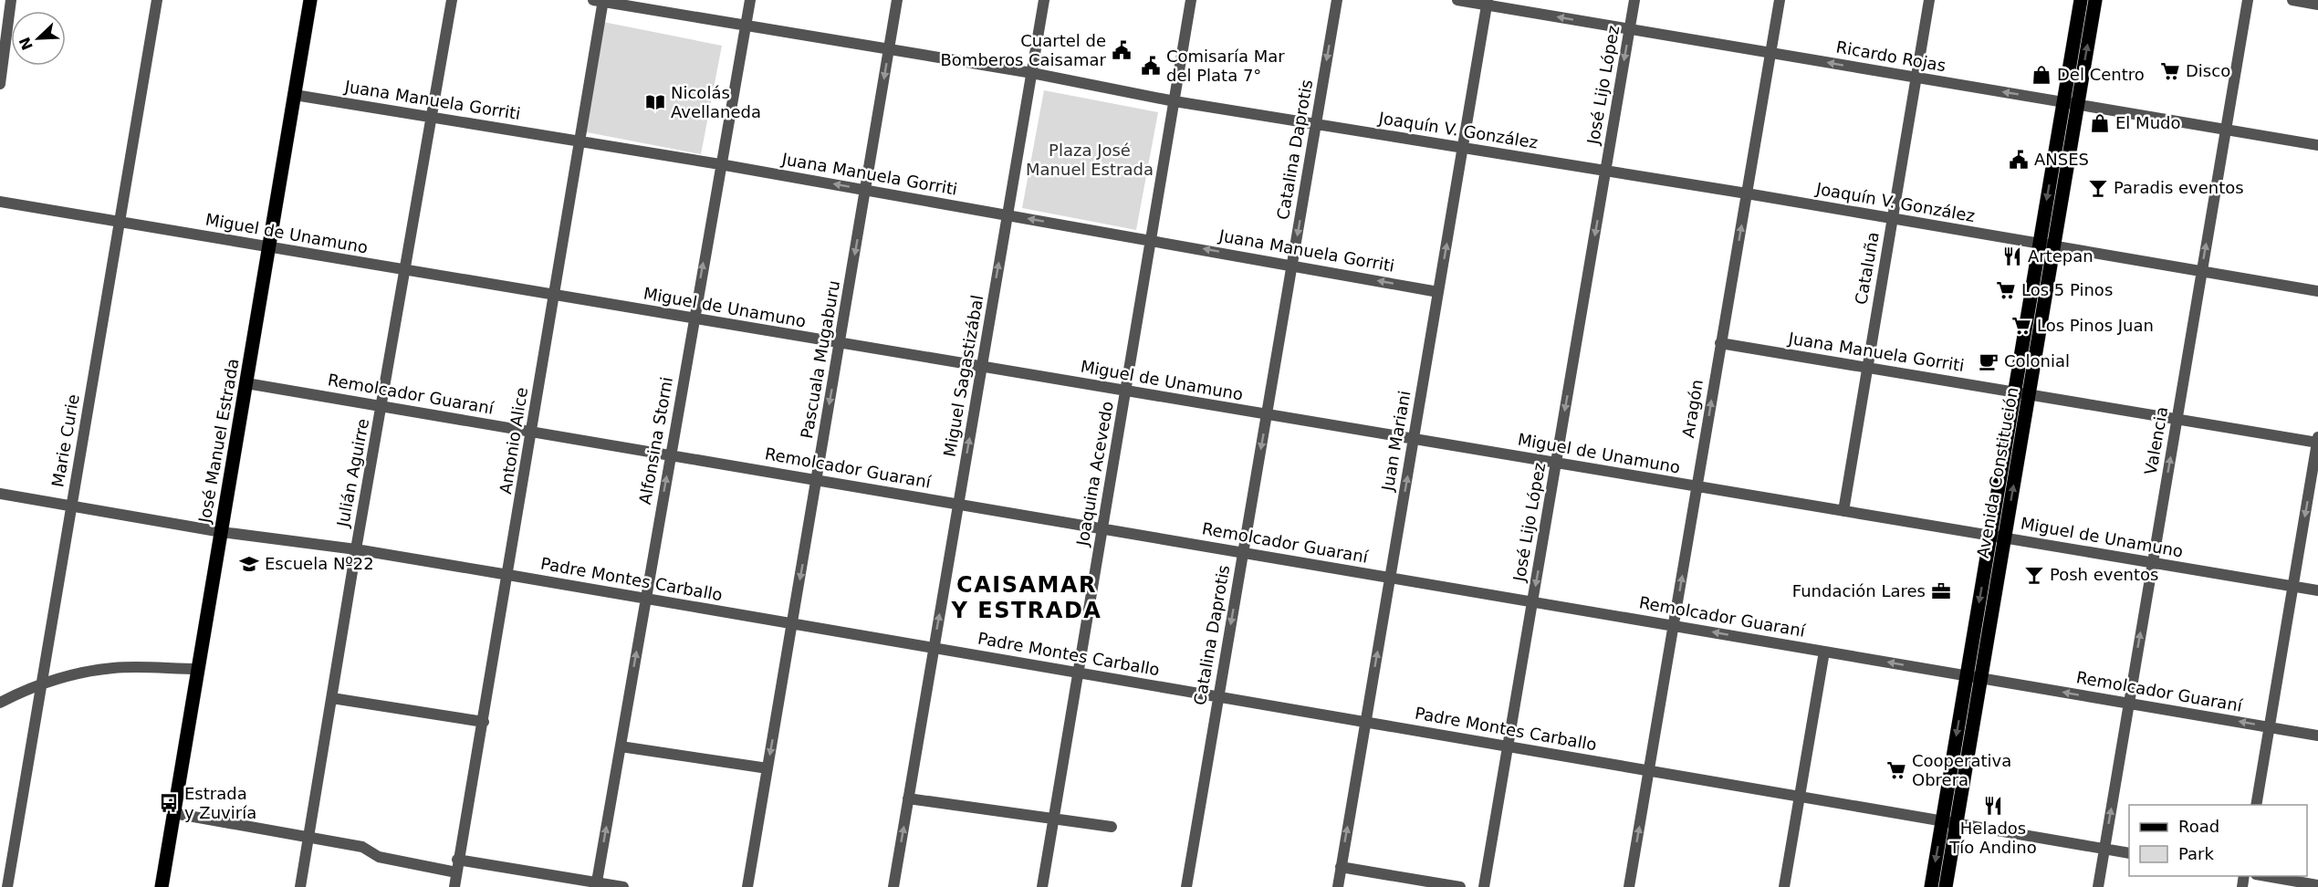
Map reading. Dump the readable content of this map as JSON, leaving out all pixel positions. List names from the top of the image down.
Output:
{
  "streets": {
    "main road": ["José Manuel Estrada", "Avenida Constitución"],
    "street": [
      "Ricardo Rojas",
      "José Lijo López",
      "Juana Manuela Gorriti",
      "Joaquín V. González",
      "Catalina Daprotis",
      "Miguel de Unamuno",
      "Cataluña",
      "Pascuala Mugaburu",
      "Miguel Sagastizábal",
      "Remolcador Guaraní",
      "Aragón",
      "Marie Curie",
      "Antonio Alice",
      "Alfonsina Storni",
      "Juan Mariani",
      "Valencia",
      "Julián Aguirre",
      "Joaquina Acevedo",
      "Padre Montes Carballo"
    ]
  },
  "crossings": [
    ["Ricardo Rojas", "José Lijo López"],
    ["Ricardo Rojas", "Cataluña"],
    ["Ricardo Rojas", "Aragón"],
    ["Ricardo Rojas", "Juan Mariani"],
    ["Ricardo Rojas", "Valencia"],
    ["Ricardo Rojas", "Avenida Constitución"],
    ["José Lijo López", "Joaquín V. González"],
    ["José Lijo López", "Miguel de Unamuno"],
    ["José Lijo López", "Remolcador Guaraní"],
    ["José Lijo López", "Padre Montes Carballo"],
    ["Juana Manuela Gorriti", "Catalina Daprotis"],
    ["Juana Manuela Gorriti", "Cataluña"],
    ["Juana Manuela Gorriti", "Pascuala Mugaburu"],
    ["Juana Manuela Gorriti", "Miguel Sagastizábal"],
    ["Juana Manuela Gorriti", "Aragón"],
    ["Juana Manuela Gorriti", "José Manuel Estrada"],
    ["Juana Manuela Gorriti", "Antonio Alice"],
    ["Juana Manuela Gorriti", "Alfonsina Storni"],
    ["Juana Manuela Gorriti", "Juan Mariani"],
    ["Juana Manuela Gorriti", "Valencia"],
    ["Juana Manuela Gorriti", "Julián Aguirre"],
    ["Juana Manuela Gorriti", "Avenida Constitución"],
    ["Juana Manuela Gorriti", "Joaquina Acevedo"],
    ["Joaquín V. González", "Catalina Daprotis"],
    ["Joaquín V. González", "Cataluña"],
    ["Joaquín V. González", "Pascuala Mugaburu"],
    ["Joaquín V. González", "Miguel Sagastizábal"],
    ["Joaquín V. González", "Aragón"],
    ["Joaquín V. González", "Antonio Alice"],
    ["Joaquín V. González", "Alfonsina Storni"],
    ["Joaquín V. González", "Juan Mariani"],
    ["Joaquín V. González", "Valencia"],
    ["Joaquín V. González", "Avenida Constitución"],
    ["Joaquín V. González", "Joaquina Acevedo"],
    ["Catalina Daprotis", "Miguel de Unamuno"],
    ["Catalina Daprotis", "Remolcador Guaraní"],
    ["Catalina Daprotis", "Padre Montes Carballo"],
    ["Miguel de Unamuno", "Cataluña"],
    ["Miguel de Unamuno", "Pascuala Mugaburu"],
    ["Miguel de Unamuno", "Miguel Sagastizábal"],
    ["Miguel de Unamuno", "Aragón"],
    ["Miguel de Unamuno", "Marie Curie"],
    ["Miguel de Unamuno", "José Manuel Estrada"],
    ["Miguel de Unamuno", "Antonio Alice"],
    ["Miguel de Unamuno", "Alfonsina Storni"],
    ["Miguel de Unamuno", "Juan Mariani"],
    ["Miguel de Unamuno", "Valencia"],
    ["Miguel de Unamuno", "Julián Aguirre"],
    ["Miguel de Unamuno", "Avenida Constitución"],
    ["Miguel de Unamuno", "Joaquina Acevedo"],
    ["Pascuala Mugaburu", "Remolcador Guaraní"],
    ["Pascuala Mugaburu", "Padre Montes Carballo"],
    ["Miguel Sagastizábal", "Remolcador Guaraní"],
    ["Miguel Sagastizábal", "Padre Montes Carballo"],
    ["Remolcador Guaraní", "Aragón"],
    ["Remolcador Guaraní", "José Manuel Estrada"],
    ["Remolcador Guaraní", "Antonio Alice"],
    ["Remolcador Guaraní", "Alfonsina Storni"],
    ["Remolcador Guaraní", "Juan Mariani"],
    ["Remolcador Guaraní", "Valencia"],
    ["Remolcador Guaraní", "Julián Aguirre"],
    ["Remolcador Guaraní", "Avenida Constitución"],
    ["Remolcador Guaraní", "Joaquina Acevedo"],
    ["Aragón", "Padre Montes Carballo"],
    ["Marie Curie", "Padre Montes Carballo"],
    ["José Manuel Estrada", "Padre Montes Carballo"],
    ["Antonio Alice", "Padre Montes Carballo"],
    ["Alfonsina Storni", "Padre Montes Carballo"],
    ["Juan Mariani", "Padre Montes Carballo"],
    ["Valencia", "Padre Montes Carballo"],
    ["Julián Aguirre", "Padre Montes Carballo"],
    ["Avenida Constitución", "Padre Montes Carballo"],
    ["Joaquina Acevedo", "Padre Montes Carballo"]
  ],
  "one_way": [
    "Ricardo Rojas",
    "José Lijo López",
    "Catalina Daprotis",
    "Pascuala Mugaburu",
    "Miguel Sagastizábal",
    "Aragón",
    "Alfonsina Storni",
    "Juan Mariani",
    "Valencia"
  ],
  "districts": ["CAISAMAR Y ESTRADA"],
  "parks": ["Plaza José Manuel Estrada"],
  "places": {
    "public building": ["Cuartel de Bomberos Caisamar", "Comisaría Mar del Plata 7°", "ANSES"],
    "supermarket": [
      "Disco",
      "Los 5 Pinos",
      "Los Pinos Juan",
      "Cooperativa Obrera"
    ],
    "shop": ["Del Centro", "El Mudo"],
    "library": ["Nicolás Avellaneda"],
    "bar": ["Paradis eventos", "Posh eventos"],
    "restaurant": ["Artepan", "Helados Tío Andino"],
    "cafe": ["Colonial"],
    "school or university": ["Escuela Nº22"],
    "office": ["Fundación Lares"],
    "bus stop": ["Estrada y Zuviría"]
  },
  "legend": ["Road", "Park"],
  "north": "bottom left"
}
